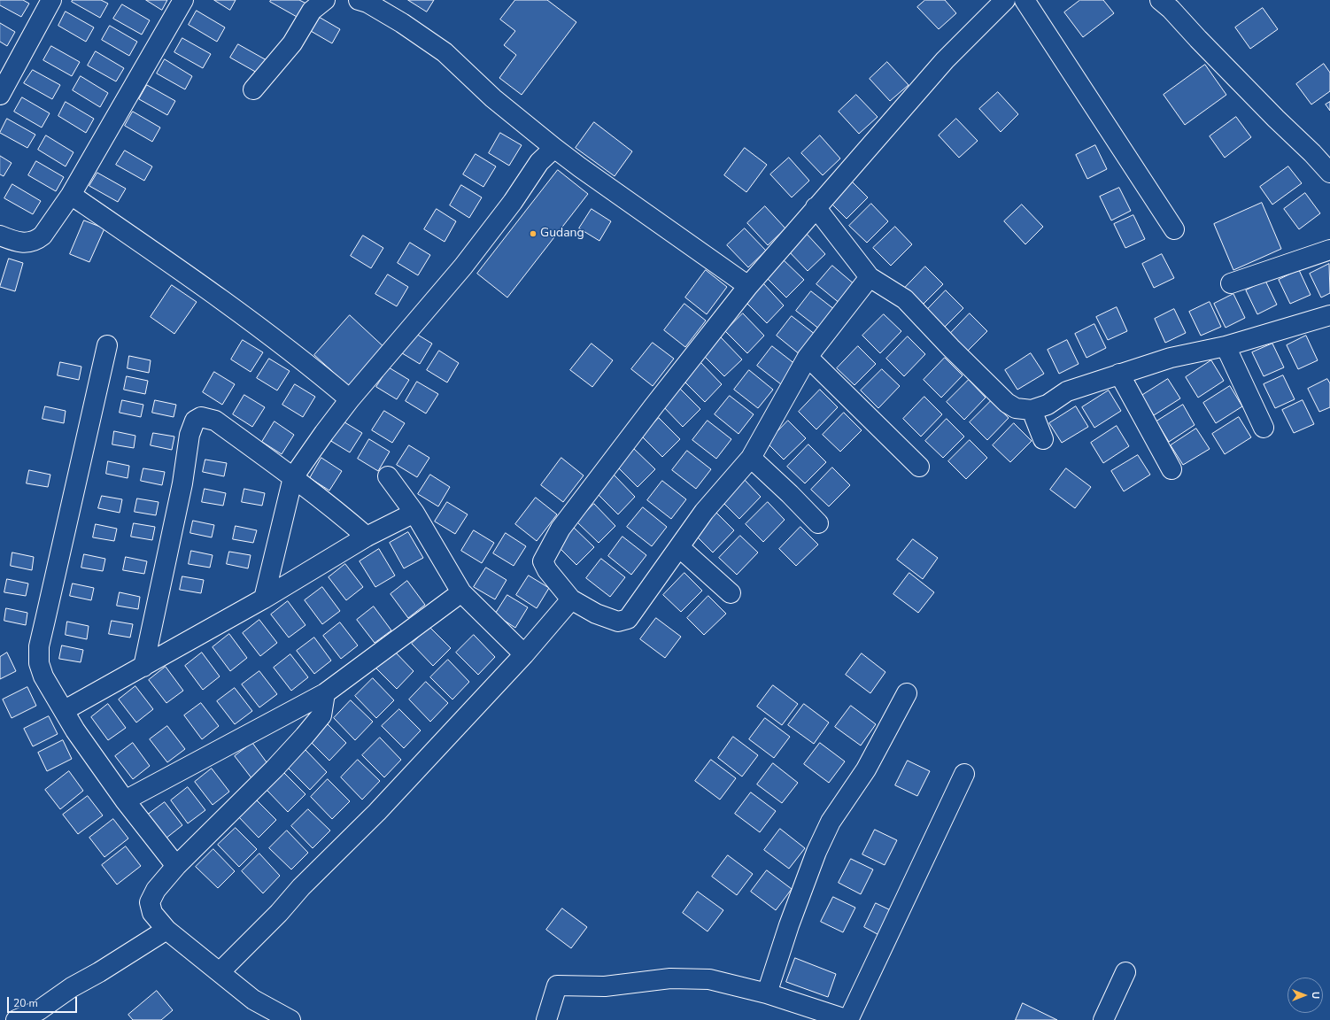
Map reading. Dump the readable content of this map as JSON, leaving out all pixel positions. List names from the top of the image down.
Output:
{
  "places": ["Gudang"],
  "scale_bar": "20 m",
  "north": "right"
}
